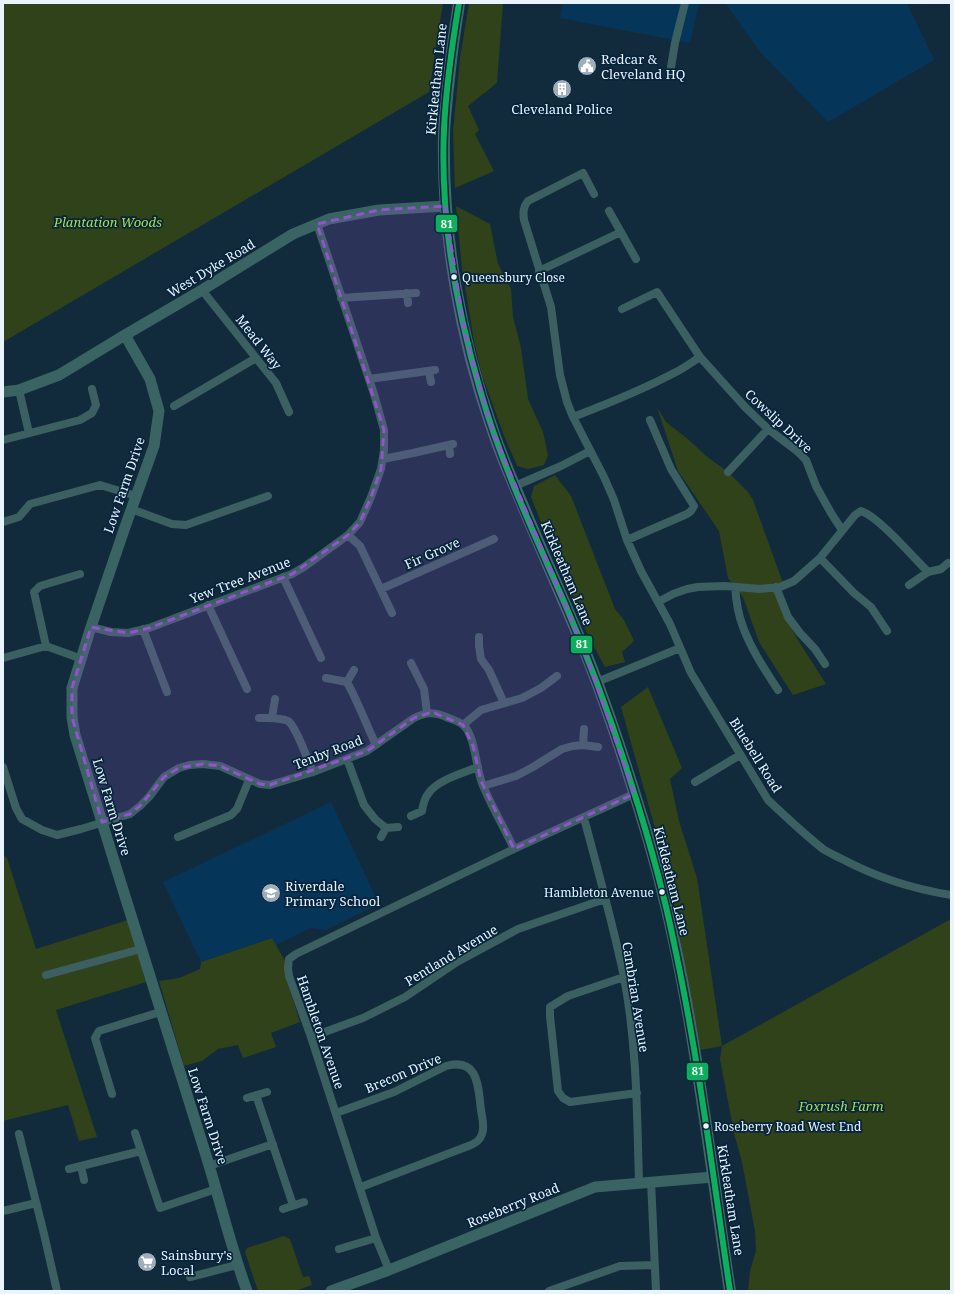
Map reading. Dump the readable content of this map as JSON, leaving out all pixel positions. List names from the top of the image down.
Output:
{
  "streets": {
    "main road": ["Kirkleatham Lane"],
    "street": [
      "West Dyke Road",
      "Mead Way",
      "Cowslip Drive",
      "Low Farm Drive",
      "Fir Grove",
      "Yew Tree Avenue",
      "Tenby Road",
      "Bluebell Road",
      "Pentland Avenue",
      "Cambrian Avenue",
      "Hambleton Avenue",
      "Brecon Drive",
      "Roseberry Road"
    ]
  },
  "crossings": [
    ["Kirkleatham Lane", "West Dyke Road"],
    ["Kirkleatham Lane", "Hambleton Avenue"],
    ["Kirkleatham Lane", "Roseberry Road"],
    ["West Dyke Road", "Mead Way"],
    ["West Dyke Road", "Low Farm Drive"],
    ["West Dyke Road", "Yew Tree Avenue"],
    ["Low Farm Drive", "Yew Tree Avenue"],
    ["Low Farm Drive", "Tenby Road"],
    ["Pentland Avenue", "Cambrian Avenue"],
    ["Pentland Avenue", "Hambleton Avenue"],
    ["Cambrian Avenue", "Hambleton Avenue"],
    ["Cambrian Avenue", "Roseberry Road"],
    ["Hambleton Avenue", "Brecon Drive"],
    ["Hambleton Avenue", "Roseberry Road"]
  ],
  "parks": ["Plantation Woods", "Foxrush Farm"],
  "places": {
    "public building": ["Redcar & Cleveland HQ"],
    "building": ["Cleveland Police"],
    "other": ["Queensbury Close", "Hambleton Avenue", "Roseberry Road West End"],
    "school or university": ["Riverdale Primary School"],
    "supermarket": ["Sainsbury's Local"]
  },
  "lines": ["transit line 81"]
}
